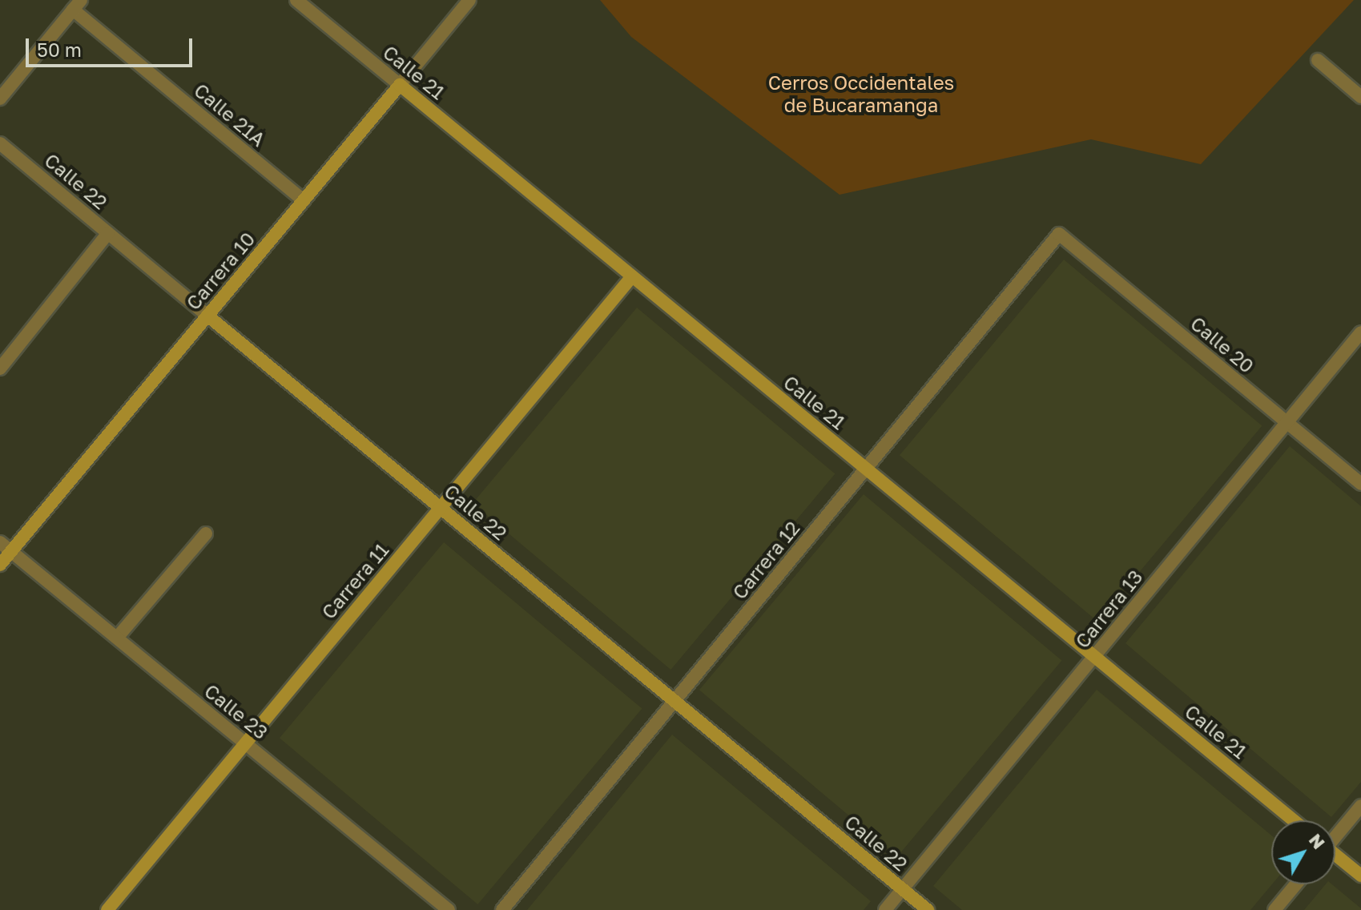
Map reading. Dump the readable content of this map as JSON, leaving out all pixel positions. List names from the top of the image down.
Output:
{
  "streets": {
    "street": [
      "Calle 21",
      "Calle 21A",
      "Calle 22",
      "Carrera 10",
      "Calle 20",
      "Carrera 12",
      "Carrera 11",
      "Carrera 13",
      "Calle 23"
    ]
  },
  "crossings": [
    ["Calle 21", "Carrera 10"],
    ["Calle 21", "Carrera 12"],
    ["Calle 21", "Carrera 11"],
    ["Calle 21", "Carrera 13"],
    ["Calle 21A", "Carrera 10"],
    ["Calle 22", "Carrera 10"],
    ["Calle 22", "Carrera 12"],
    ["Calle 22", "Carrera 11"],
    ["Calle 22", "Carrera 13"],
    ["Carrera 10", "Calle 23"],
    ["Calle 20", "Carrera 12"],
    ["Calle 20", "Carrera 13"],
    ["Carrera 11", "Calle 23"]
  ],
  "parks": ["Cerros Occidentales de Bucaramanga"],
  "scale_bar": "50 m",
  "north": "top right"
}
